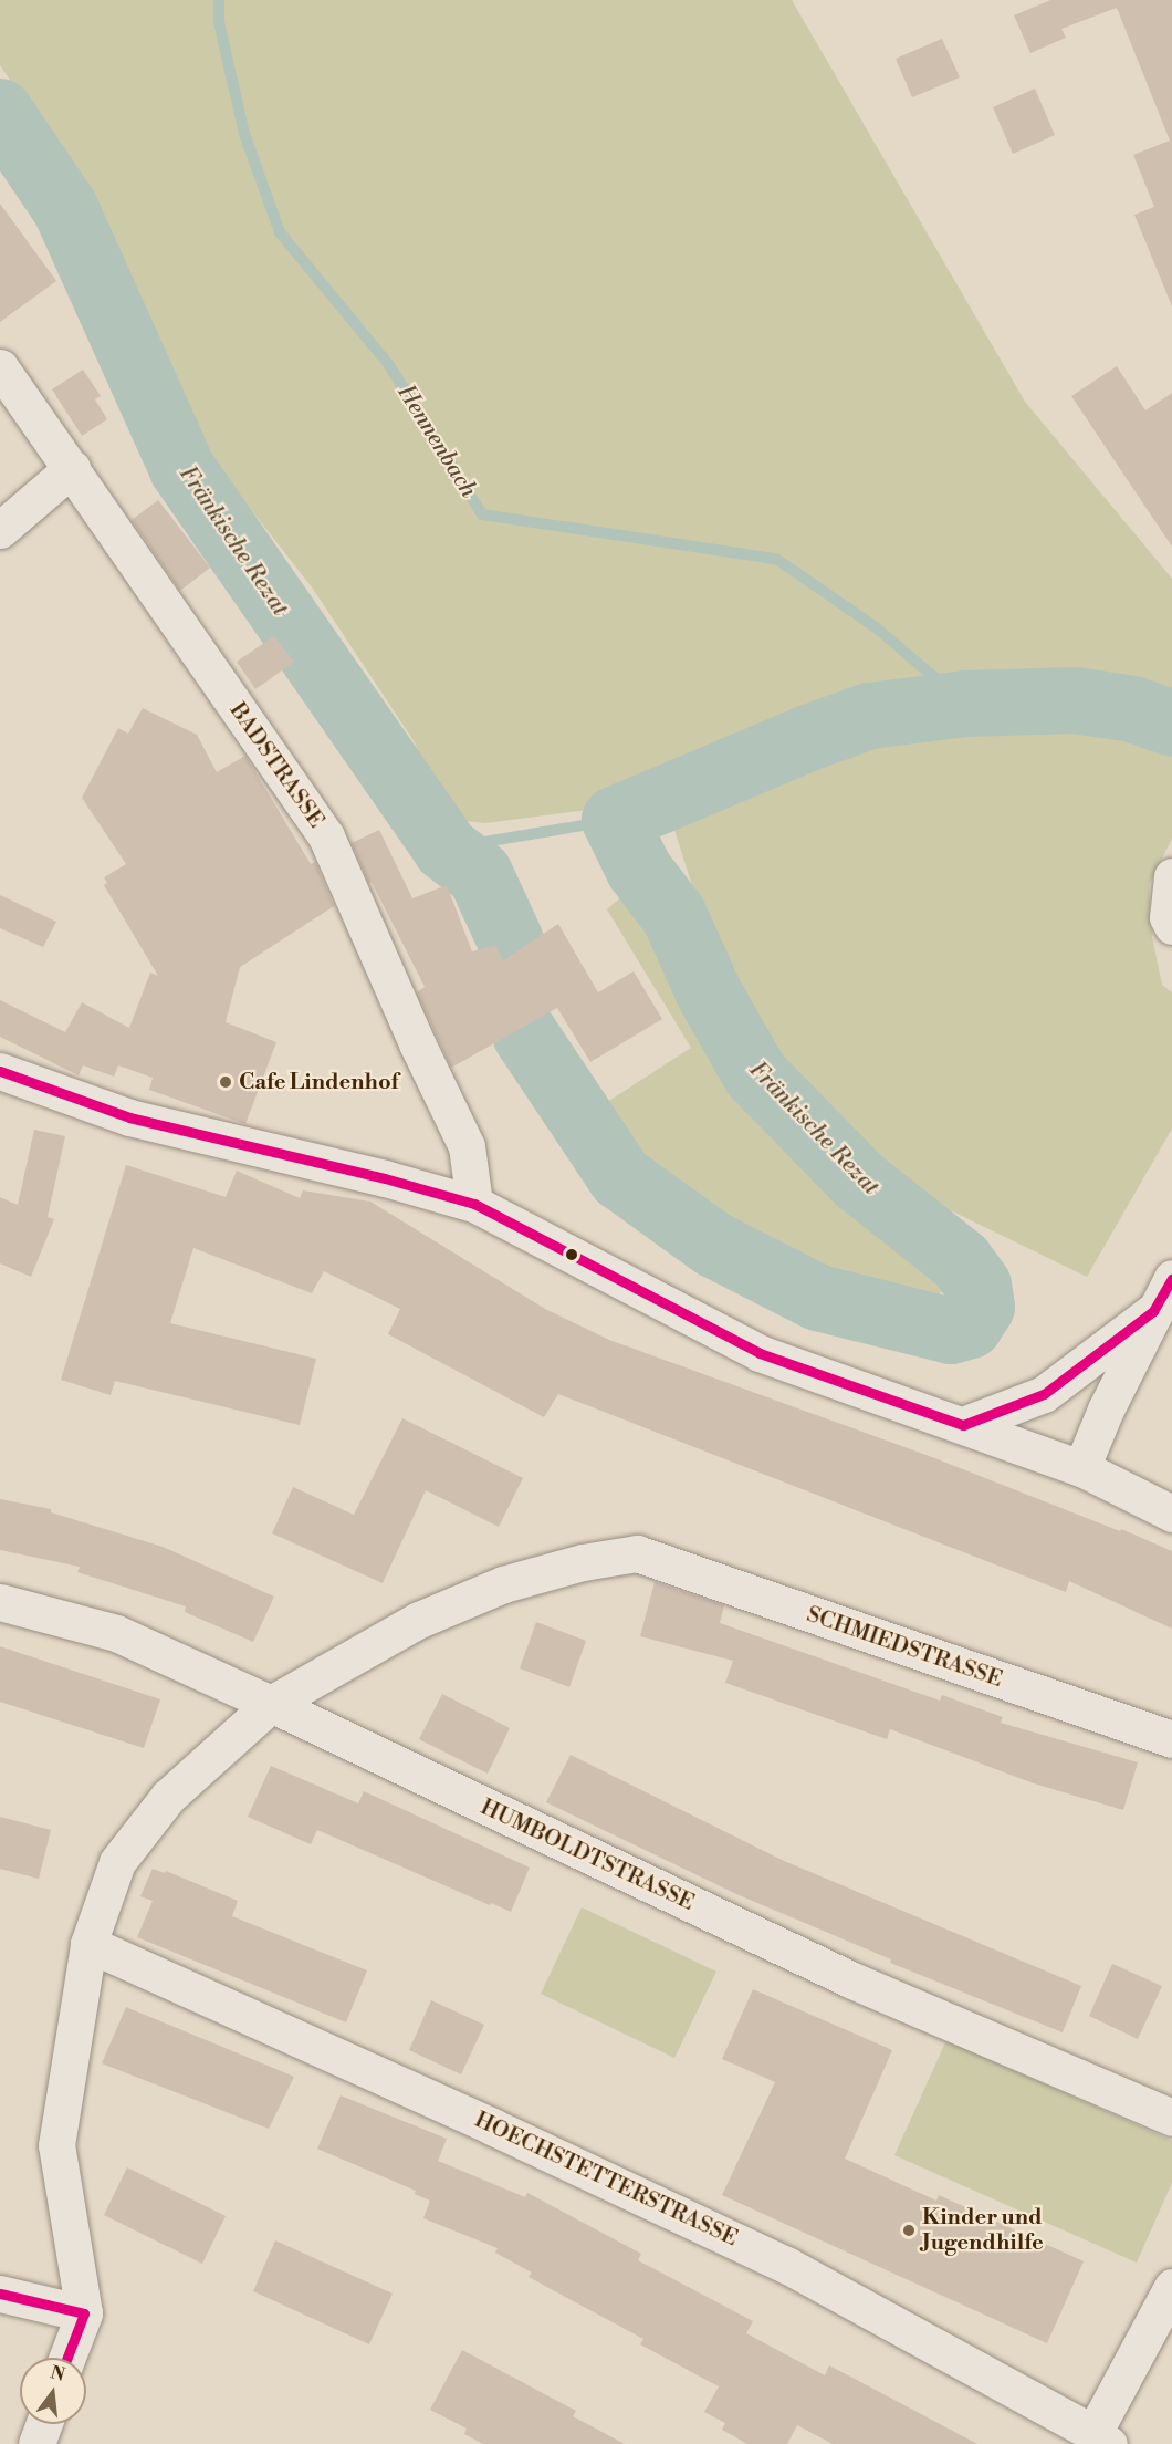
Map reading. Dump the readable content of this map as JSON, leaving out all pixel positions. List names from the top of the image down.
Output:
{
  "streets": {
    "street": [
      "BADSTRASSE",
      "SCHMIEDSTRASSE",
      "HUMBOLDTSTRASSE",
      "HOECHSTETTERSTRASSE"
    ]
  },
  "crossings": [
    ["SCHMIEDSTRASSE", "HUMBOLDTSTRASSE"]
  ],
  "water": ["Hennenbach", "Fränkische Rezat"],
  "places": ["Cafe Lindenhof", "Kinder und Jugendhilfe"],
  "north": "top"
}
